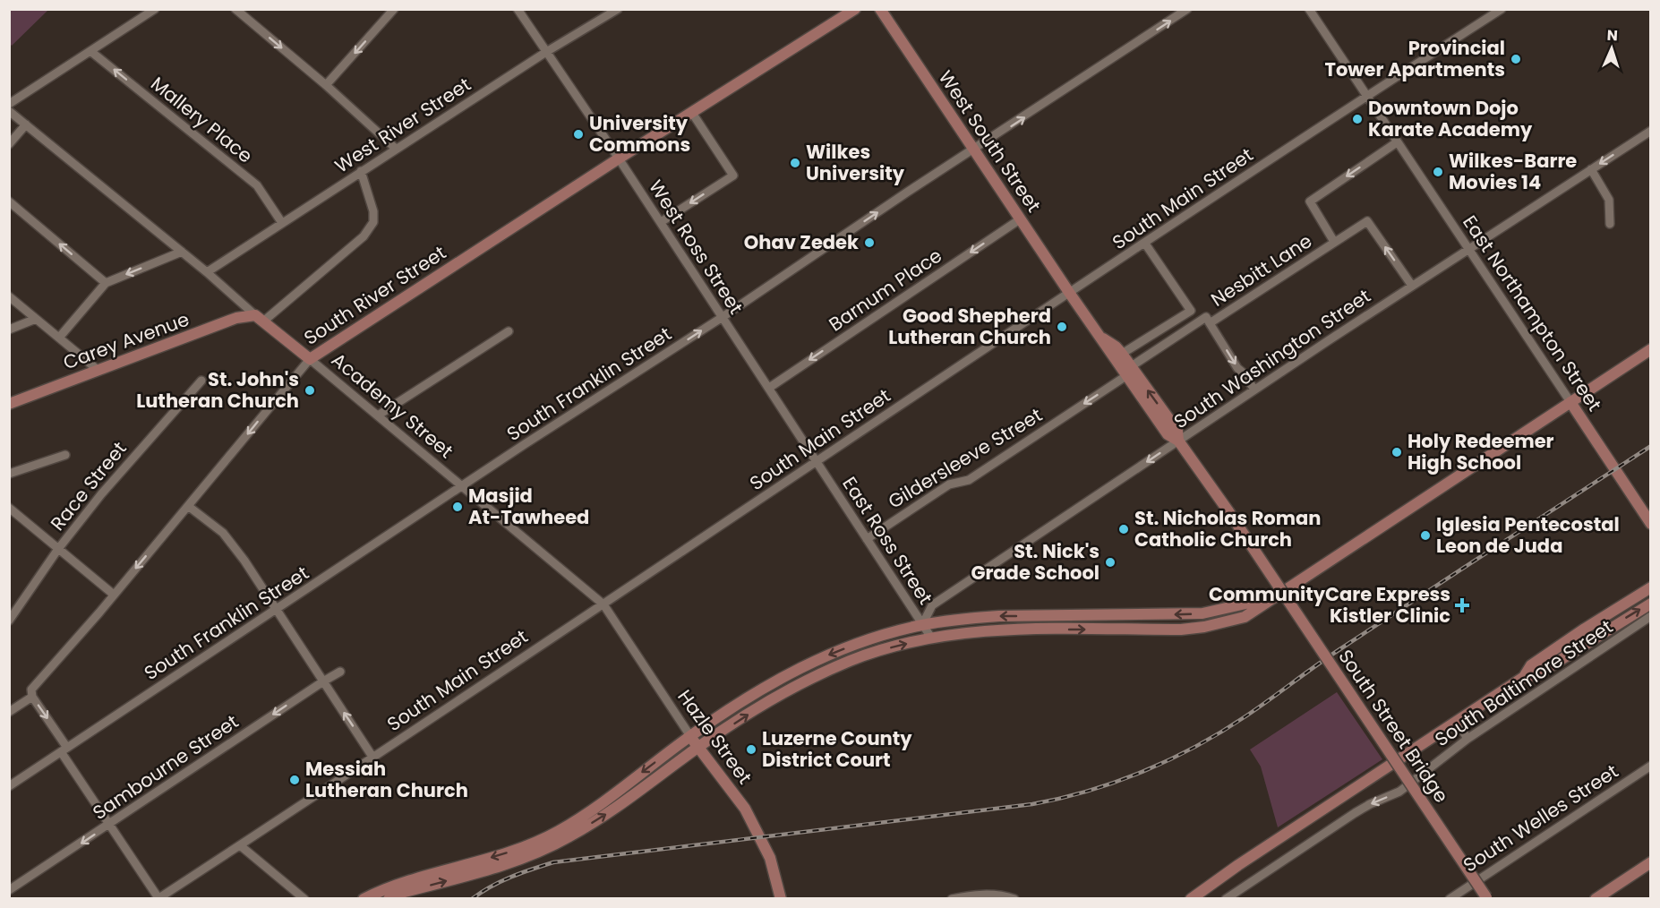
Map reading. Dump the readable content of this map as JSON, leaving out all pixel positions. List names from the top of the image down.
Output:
{
  "streets": {
    "main road": [
      "West South Street",
      "South River Street",
      "East Northampton Street",
      "Carey Avenue",
      "Academy Street",
      "South Street Bridge",
      "Hazle Street"
    ],
    "street": [
      "Mallery Place",
      "West River Street",
      "South Main Street",
      "West Ross Street",
      "Nesbitt Lane",
      "Barnum Place",
      "South Washington Street",
      "South Franklin Street",
      "Gildersleeve Street",
      "Race Street",
      "East Ross Street",
      "South Baltimore Street",
      "Sambourne Street",
      "South Welles Street"
    ]
  },
  "crossings": [
    ["Mallery Place", "West River Street"],
    ["West River Street", "West Ross Street"],
    ["West River Street", "Academy Street"],
    ["West South Street", "South Main Street"],
    ["West South Street", "Barnum Place"],
    ["West South Street", "South Franklin Street"],
    ["South Main Street", "West Ross Street"],
    ["South Main Street", "East Northampton Street"],
    ["South Main Street", "Academy Street"],
    ["South Main Street", "East Ross Street"],
    ["South Main Street", "Hazle Street"],
    ["West Ross Street", "Barnum Place"],
    ["West Ross Street", "South River Street"],
    ["West Ross Street", "South Franklin Street"],
    ["West Ross Street", "East Ross Street"],
    ["Nesbitt Lane", "South Washington Street"],
    ["Nesbitt Lane", "Gildersleeve Street"],
    ["Nesbitt Lane", "South Street Bridge"],
    ["South River Street", "Academy Street"],
    ["East Northampton Street", "South Washington Street"],
    ["Carey Avenue", "Academy Street"],
    ["South Washington Street", "East Ross Street"],
    ["South Washington Street", "South Street Bridge"],
    ["South Franklin Street", "Academy Street"],
    ["Academy Street", "Hazle Street"],
    ["Gildersleeve Street", "East Ross Street"],
    ["Gildersleeve Street", "South Street Bridge"]
  ],
  "one_way": [
    "Mallery Place",
    "Barnum Place",
    "South Washington Street",
    "South Franklin Street",
    "Gildersleeve Street",
    "South Baltimore Street",
    "Sambourne Street"
  ],
  "places": {
    "other": [
      "Provincial Tower Apartments",
      "Downtown Dojo Karate Academy",
      "University Commons",
      "Wilkes University",
      "Wilkes-Barre Movies 14",
      "Ohav Zedek",
      "Good Shepherd Lutheran Church",
      "St. John's Lutheran Church",
      "Holy Redeemer High School",
      "Masjid At-Tawheed",
      "St. Nicholas Roman Catholic Church",
      "Iglesia Pentecostal Leon de Juda",
      "St. Nick's Grade School",
      "Luzerne County District Court",
      "Messiah Lutheran Church"
    ],
    "health": ["CommunityCare Express Kistler Clinic"]
  },
  "north": "top"
}
